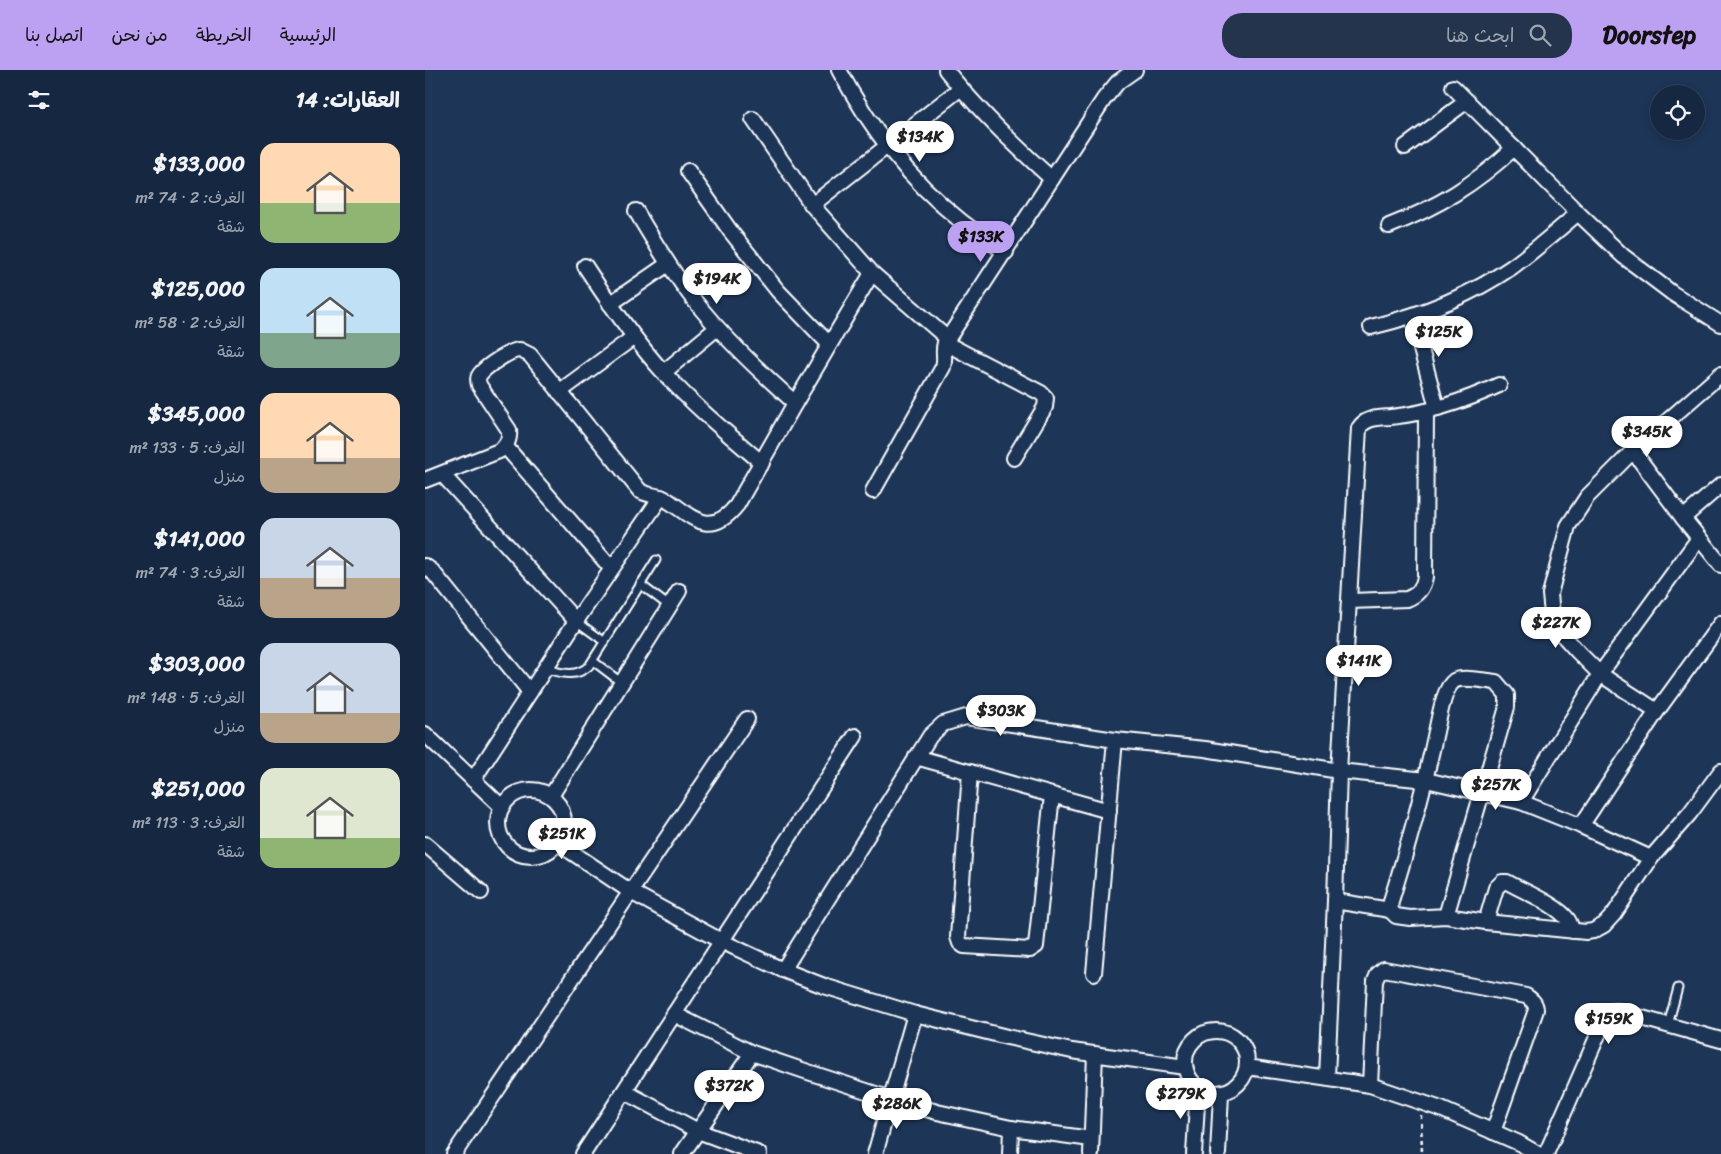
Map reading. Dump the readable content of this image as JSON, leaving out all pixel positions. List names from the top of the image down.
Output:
{
  "page": {
    "header": "Doorstep",
    "search": "ابحث هنا",
    "nav": [
      "الرئيسية",
      "الخريطة",
      "من نحن",
      "اتصل بنا"
    ],
    "heading": "العقارات: 14",
    "price": [
      "$134K",
      "$133K",
      "$194K",
      "$125K",
      "$345K",
      "$227K",
      "$141K",
      "$303K",
      "$257K",
      "$251K",
      "$159K",
      "$372K",
      "$279K",
      "$286K"
    ],
    "list": [
      {
        "name": "$133,000",
        "note": "الغرف: 2 · 74 m² · شقة"
      },
      {
        "name": "$125,000",
        "note": "الغرف: 2 · 58 m² · شقة"
      },
      {
        "name": "$345,000",
        "note": "الغرف: 5 · 133 m² · منزل"
      },
      {
        "name": "$141,000",
        "note": "الغرف: 3 · 74 m² · شقة"
      },
      {
        "name": "$303,000",
        "note": "الغرف: 5 · 148 m² · منزل"
      },
      {
        "name": "$251,000",
        "note": "الغرف: 3 · 113 m² · شقة"
      }
    ]
  }
}
